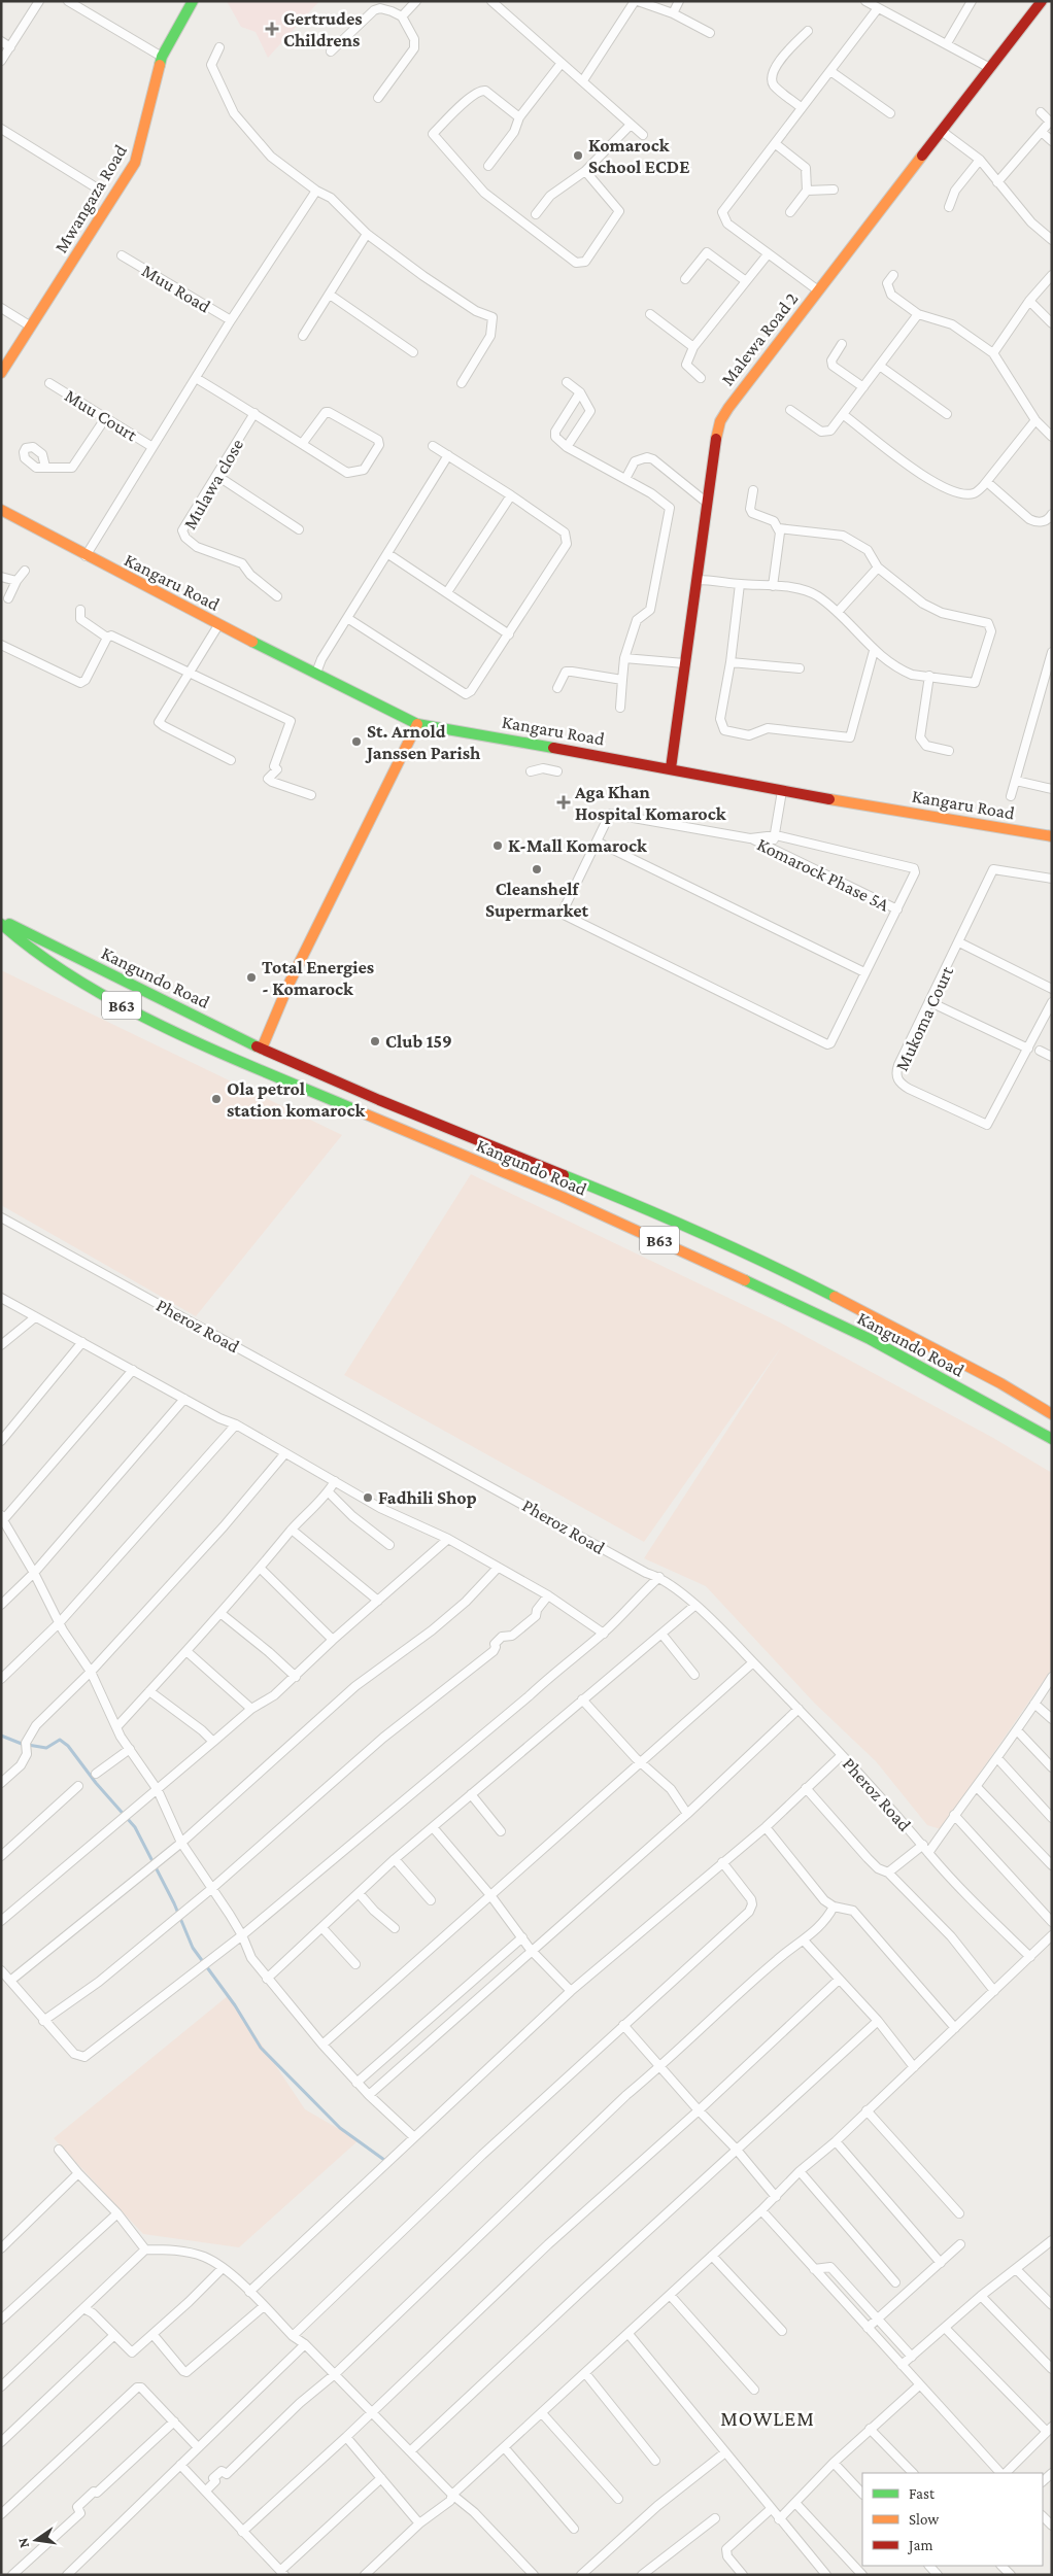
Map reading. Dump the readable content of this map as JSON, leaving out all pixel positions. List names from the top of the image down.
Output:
{
  "streets": {
    "main road": [
      "Mwangaza Road",
      "Malewa Road 2",
      "Kangaru Road",
      "Kangundo Road",
      "B63"
    ],
    "street": [
      "Muu Road",
      "Muu Court",
      "Mulawa close",
      "Komarock Phase 5A",
      "Mukoma Court",
      "Pheroz Road"
    ]
  },
  "crossings": [
    ["Malewa Road 2", "Kangaru Road"]
  ],
  "districts": ["MOWLEM"],
  "places": {
    "health": ["Gertrudes Childrens", "Aga Khan Hospital Komarock"],
    "other": [
      "Komarock School ECDE",
      "St. Arnold Janssen Parish",
      "K-Mall Komarock",
      "Cleanshelf Supermarket",
      "Total Energies - Komarock",
      "Club 159",
      "Ola petrol station komarock",
      "Fadhili Shop"
    ]
  },
  "legend": ["Fast", "Slow", "Jam"],
  "north": "left"
}
